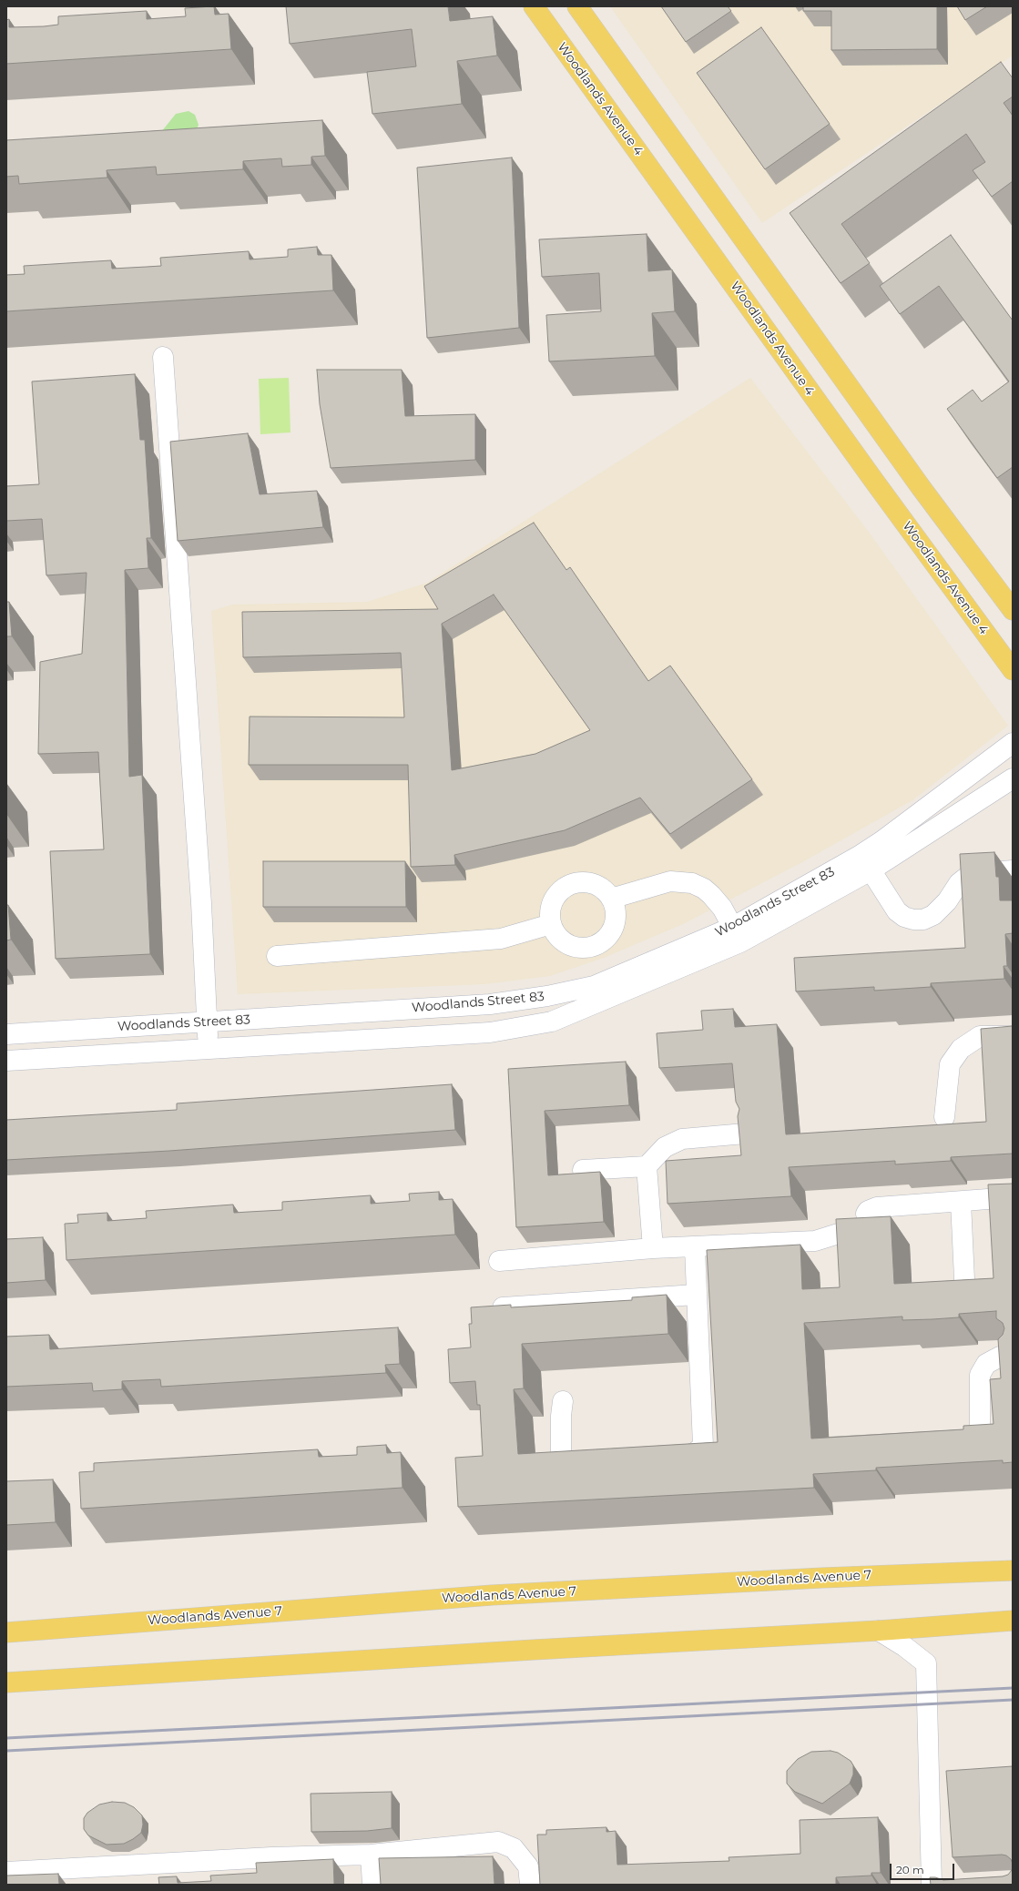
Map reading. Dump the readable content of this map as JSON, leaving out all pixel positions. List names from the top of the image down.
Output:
{
  "streets": {
    "main road": ["Woodlands Avenue 4", "Woodlands Avenue 7"],
    "street": ["Woodlands Street 83"]
  },
  "scale_bar": "20 m"
}
